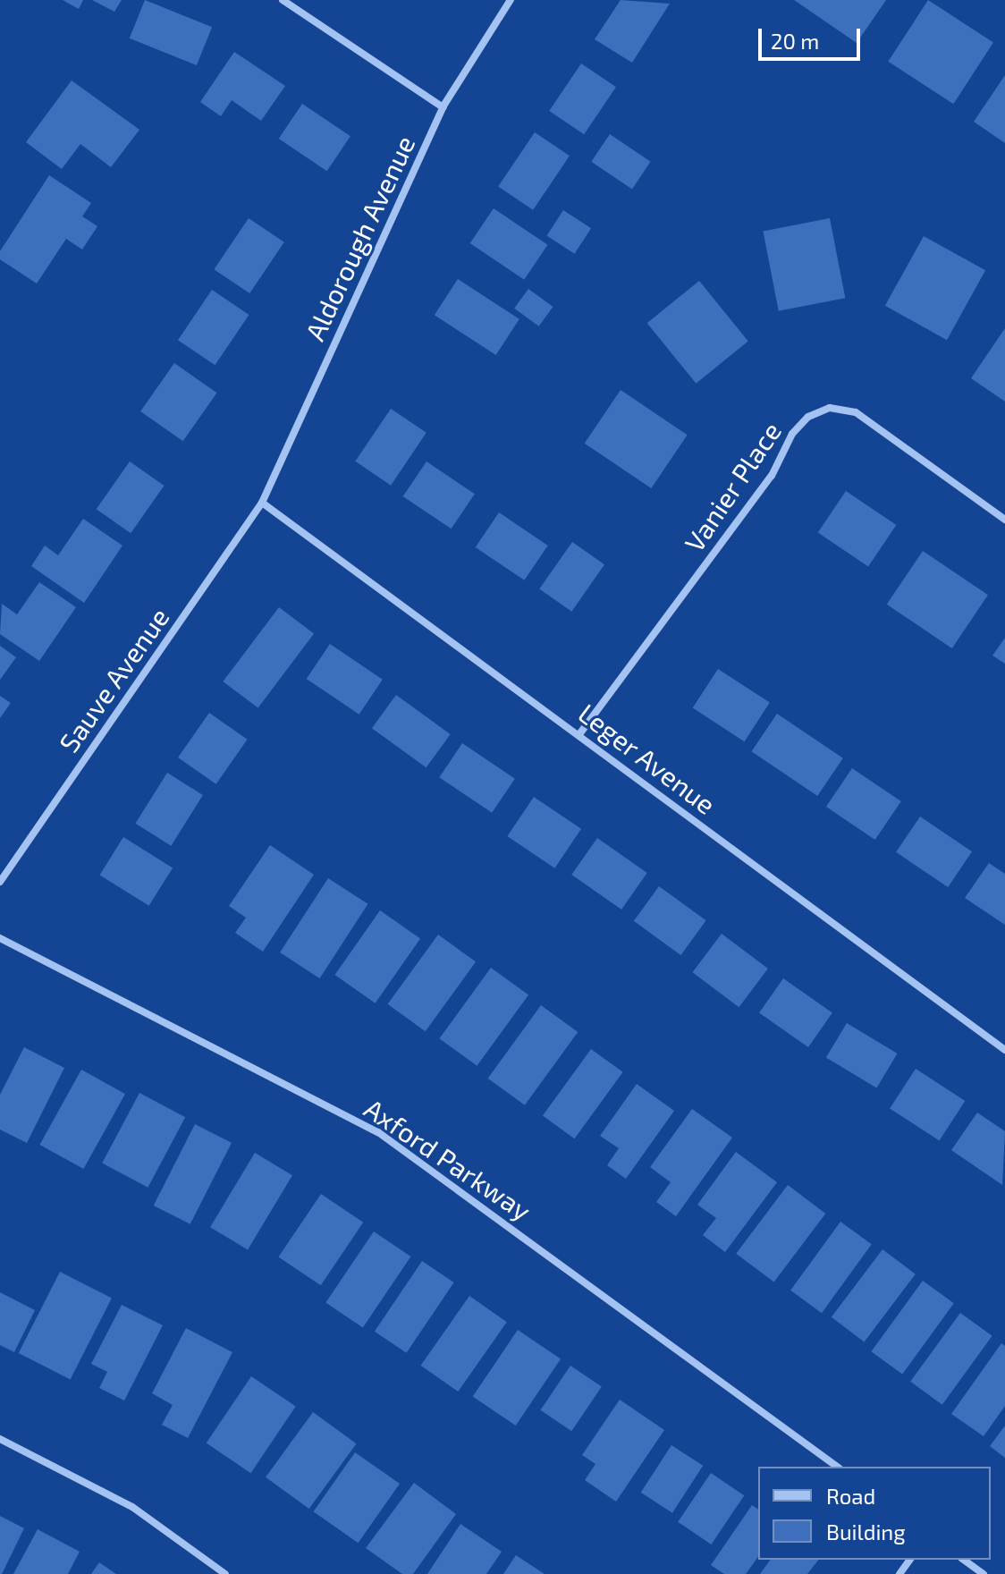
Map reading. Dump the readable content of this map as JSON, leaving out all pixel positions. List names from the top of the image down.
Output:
{
  "streets": {
    "street": [
      "Aldorough Avenue",
      "Vanier Place",
      "Sauve Avenue",
      "Leger Avenue",
      "Axford Parkway"
    ]
  },
  "crossings": [
    ["Aldorough Avenue", "Sauve Avenue"],
    ["Aldorough Avenue", "Leger Avenue"],
    ["Vanier Place", "Leger Avenue"],
    ["Sauve Avenue", "Leger Avenue"]
  ],
  "legend": ["Road", "Building"],
  "scale_bar": "20 m"
}
